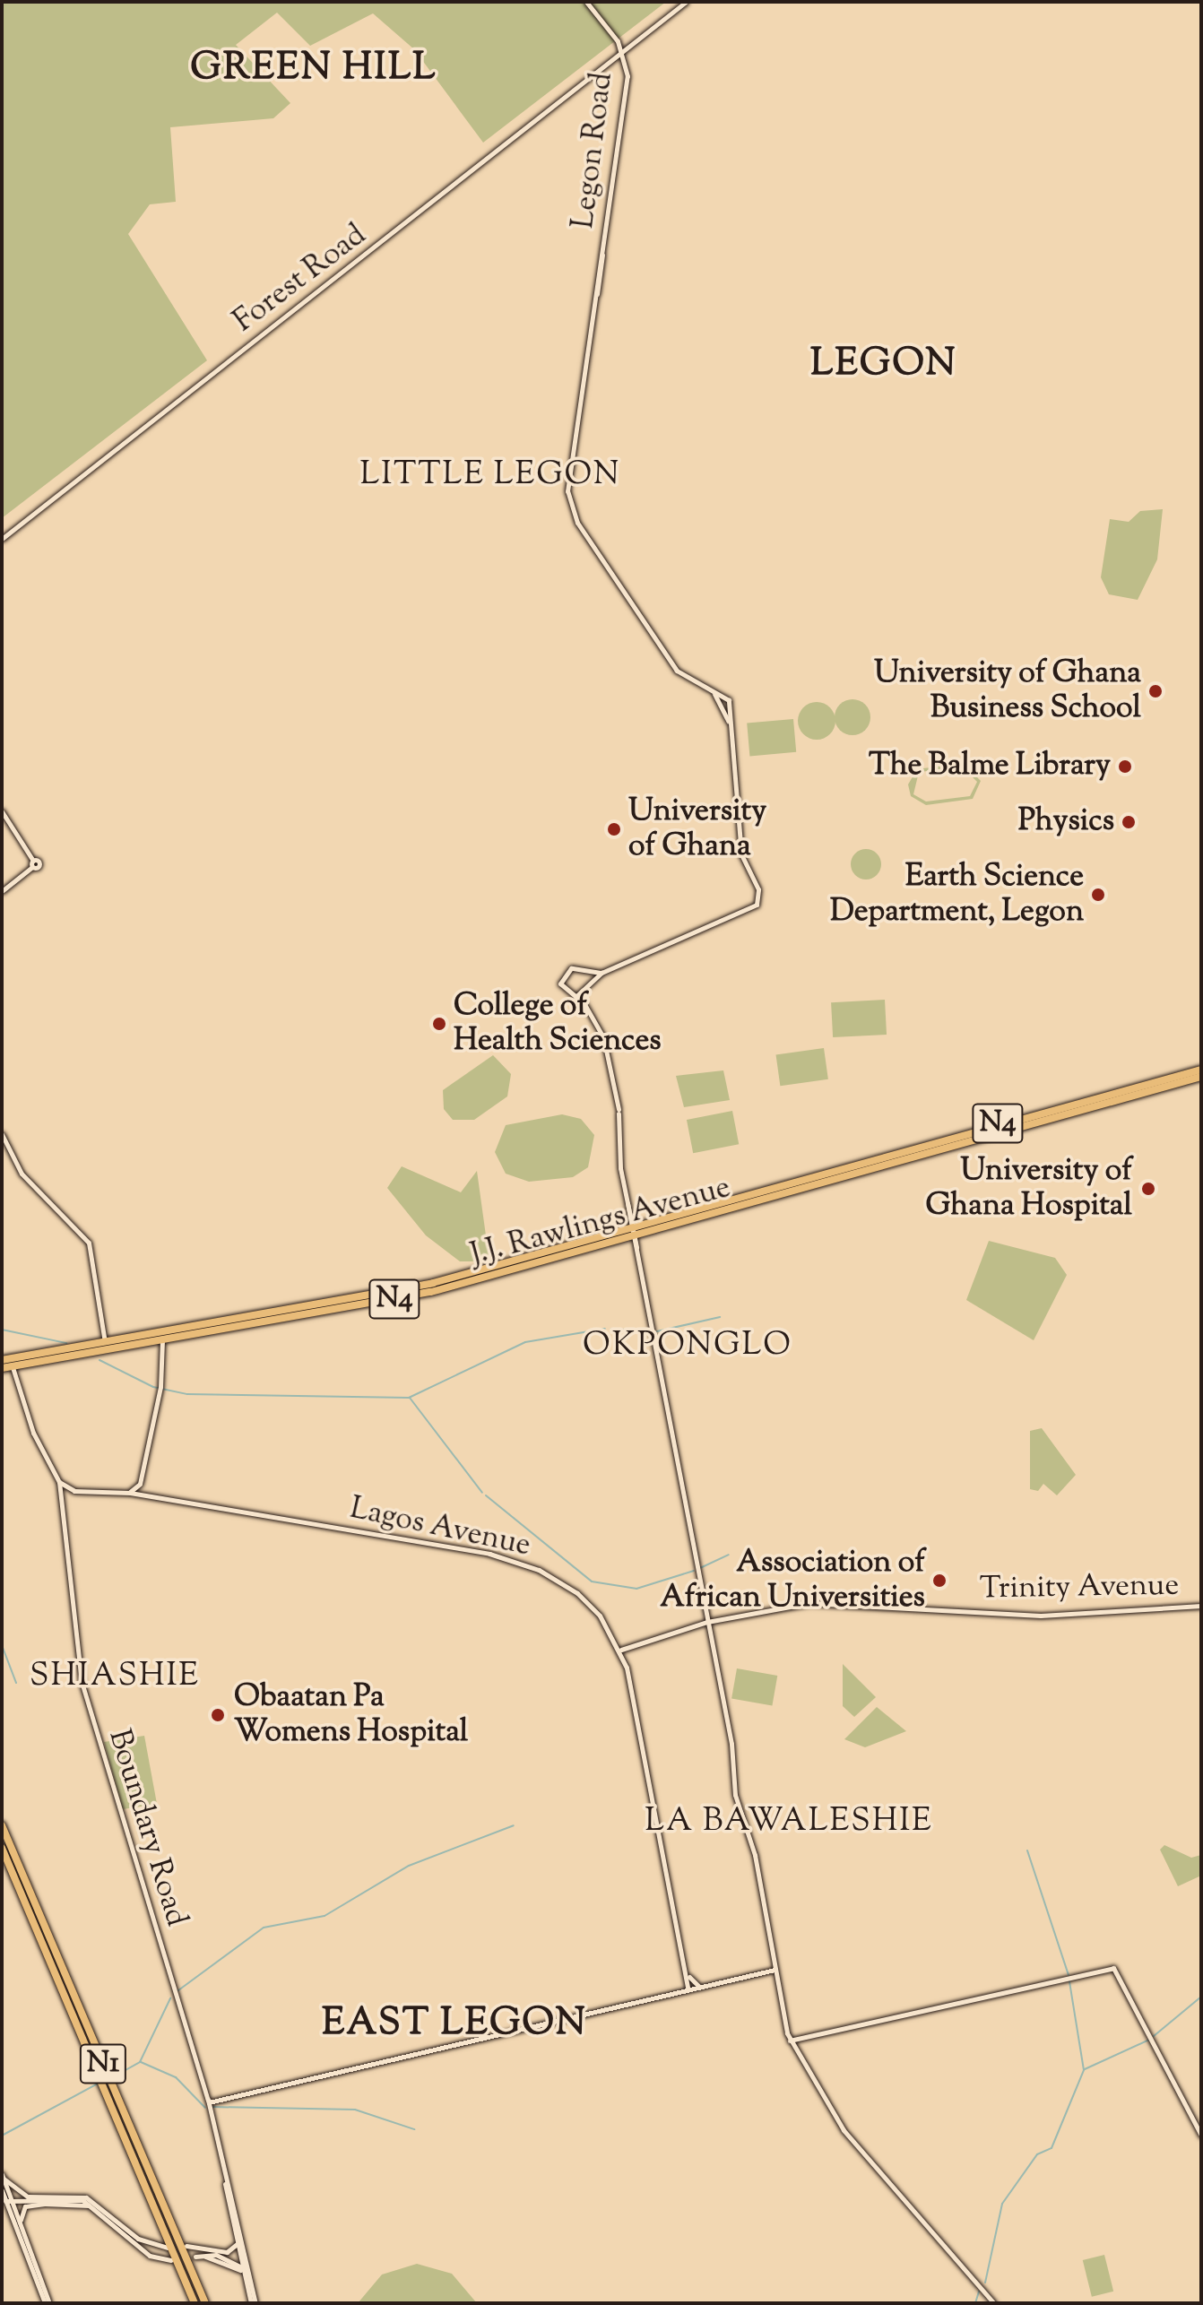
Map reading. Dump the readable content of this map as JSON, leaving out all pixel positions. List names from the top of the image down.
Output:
{
  "streets": {
    "highway": ["N4", "J.J. Rawlings Avenue", "N1"],
    "street": [
      "Legon Road",
      "Forest Road",
      "Lagos Avenue",
      "Trinity Avenue",
      "Boundary Road"
    ]
  },
  "crossings": [
    ["Legon Road", "Forest Road"],
    ["J.J. Rawlings Avenue", "Boundary Road"],
    ["Lagos Avenue", "Trinity Avenue"],
    ["Lagos Avenue", "Boundary Road"]
  ],
  "districts": [
    "GREEN HILL",
    "LEGON",
    "LITTLE LEGON",
    "OKPONGLO",
    "SHIASHIE",
    "LA BAWALESHIE",
    "EAST LEGON"
  ],
  "places": [
    "University of Ghana Business School",
    "The Balme Library",
    "Physics",
    "University of Ghana",
    "Earth Science Department, Legon",
    "College of Health Sciences",
    "University of Ghana Hospital",
    "Association of African Universities",
    "Obaatan Pa Womens Hospital"
  ]
}
